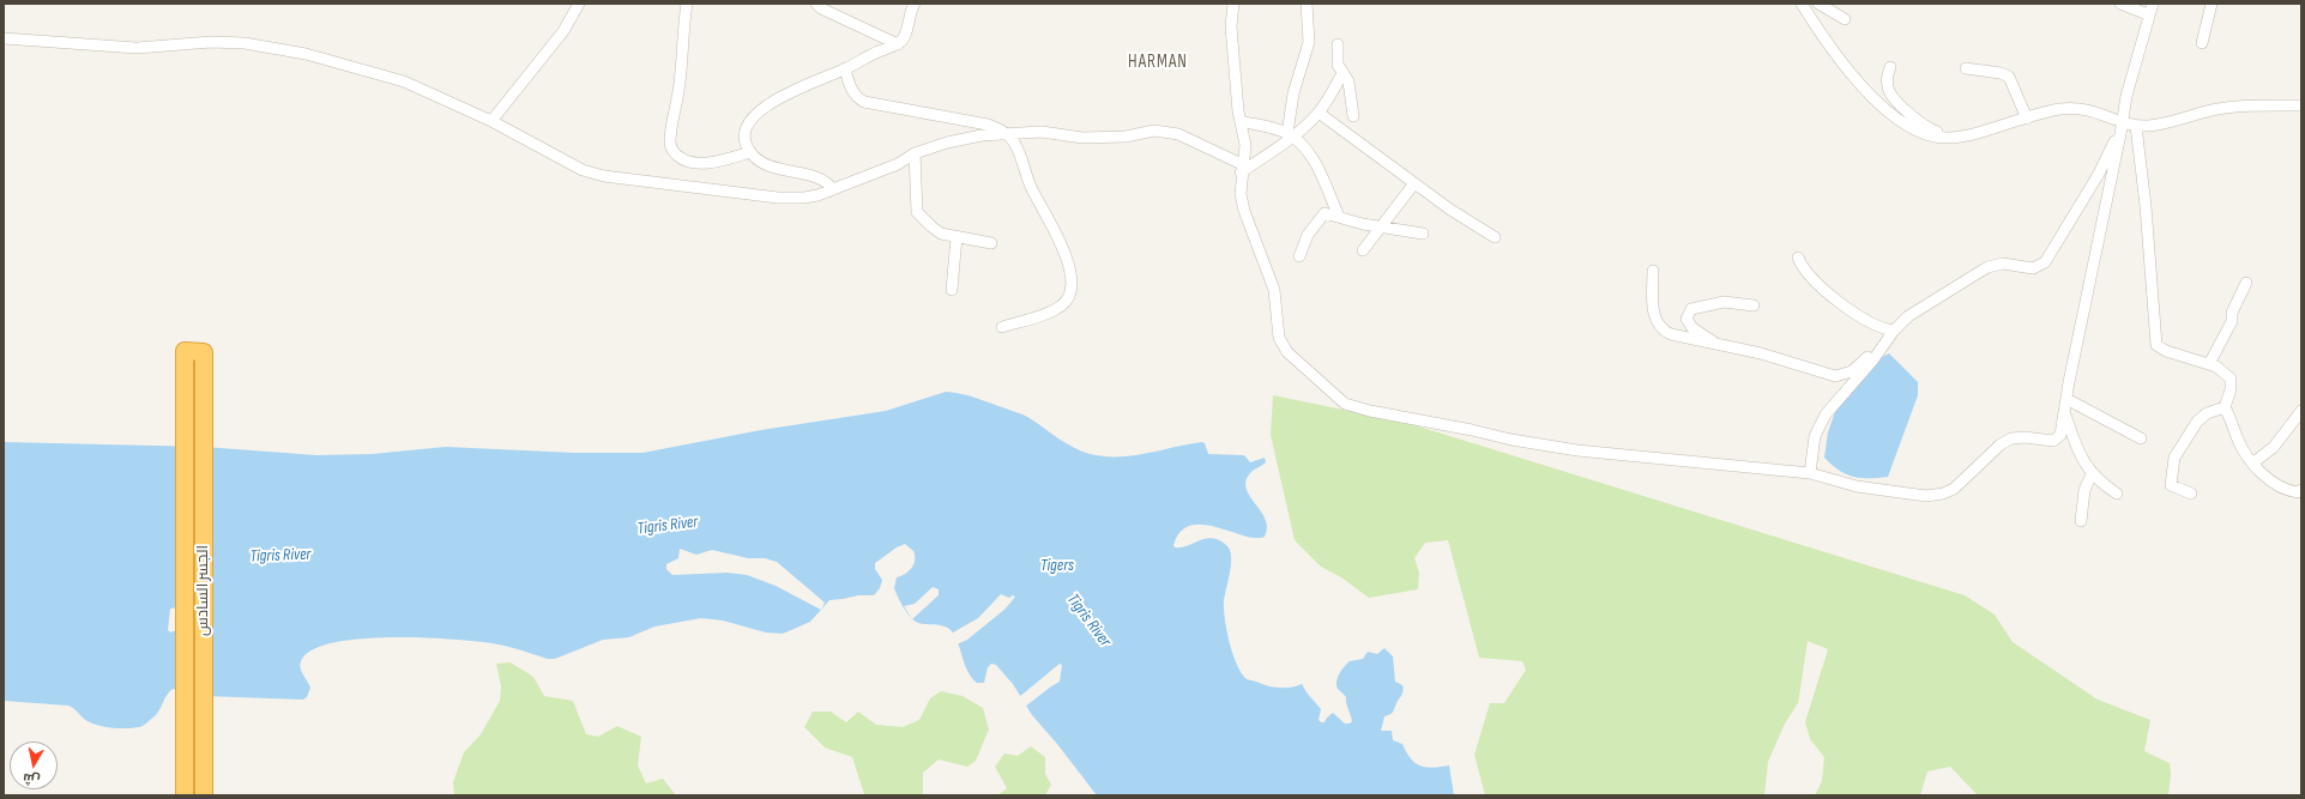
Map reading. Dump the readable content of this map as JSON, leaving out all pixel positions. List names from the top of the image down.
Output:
{
  "streets": {
    "highway": ["الجسر السادس"]
  },
  "districts": ["HARMAN"],
  "water": ["Tigris River", "Tigers"],
  "north": "bottom"
}
